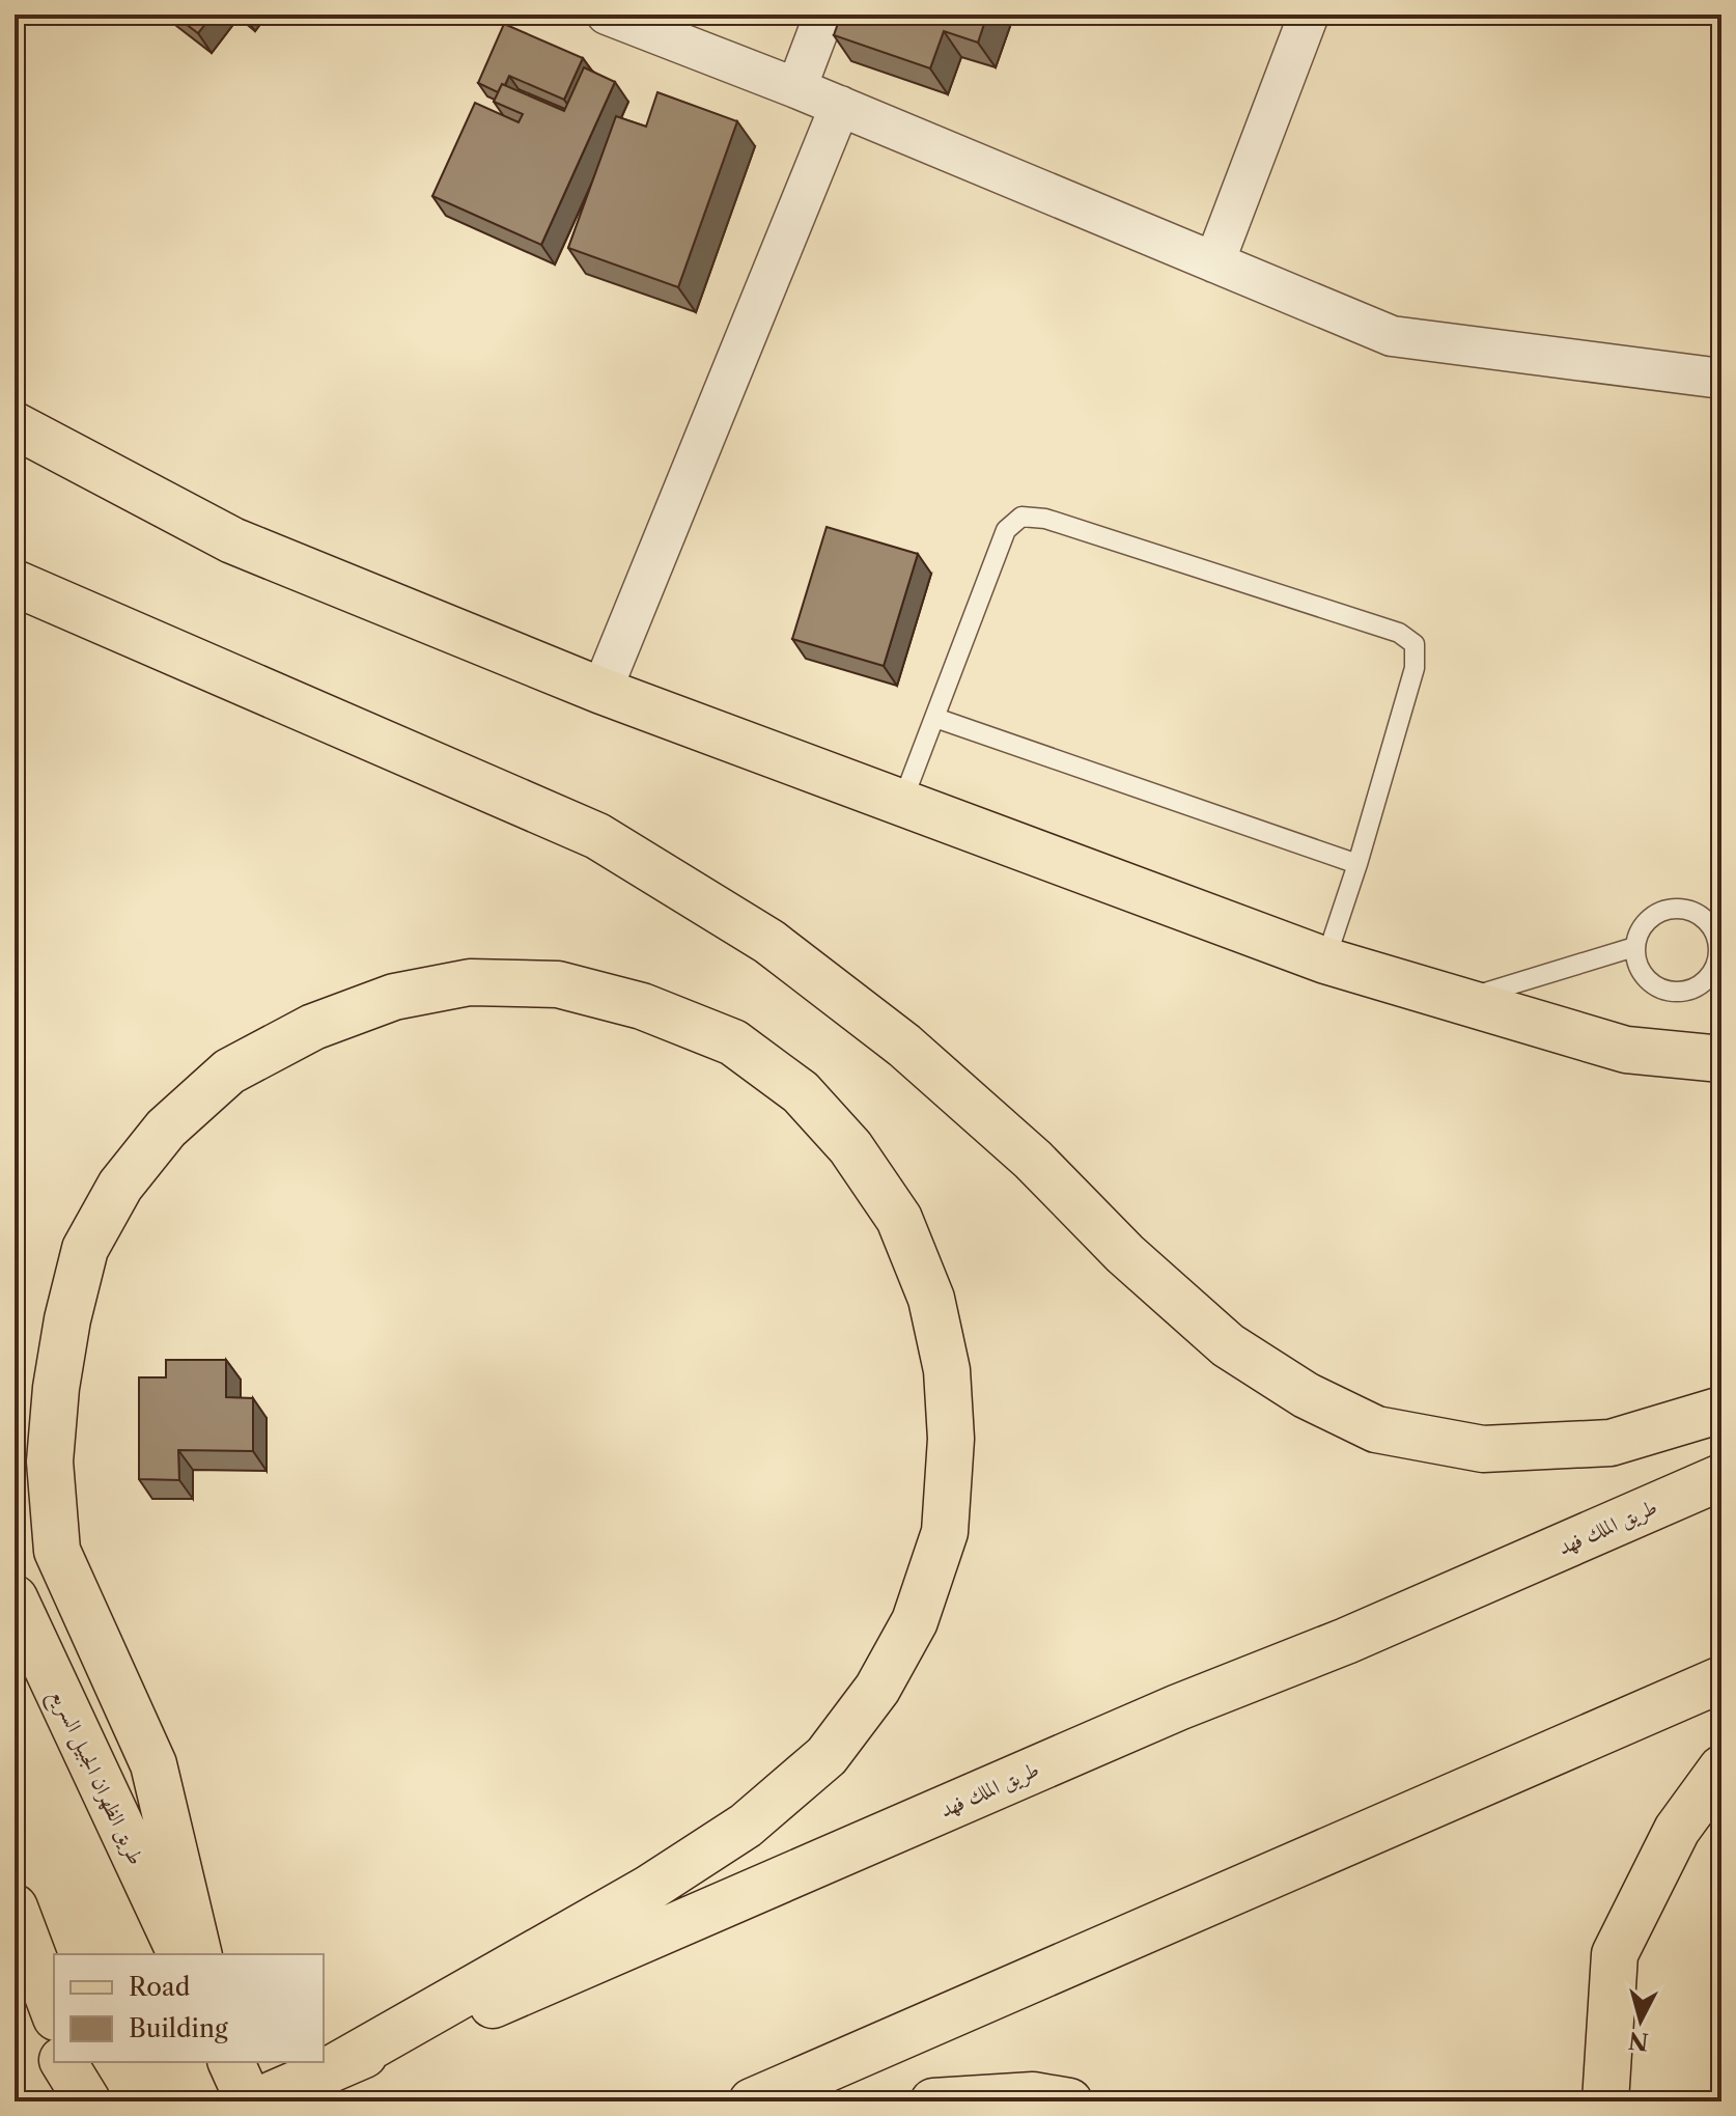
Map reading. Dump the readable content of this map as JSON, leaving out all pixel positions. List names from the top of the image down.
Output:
{
  "streets": {
    "main road": ["طريق الملك فهد", "طريق الظهران الجبيل السريع"]
  },
  "legend": ["Road", "Building"],
  "north": "bottom"
}
